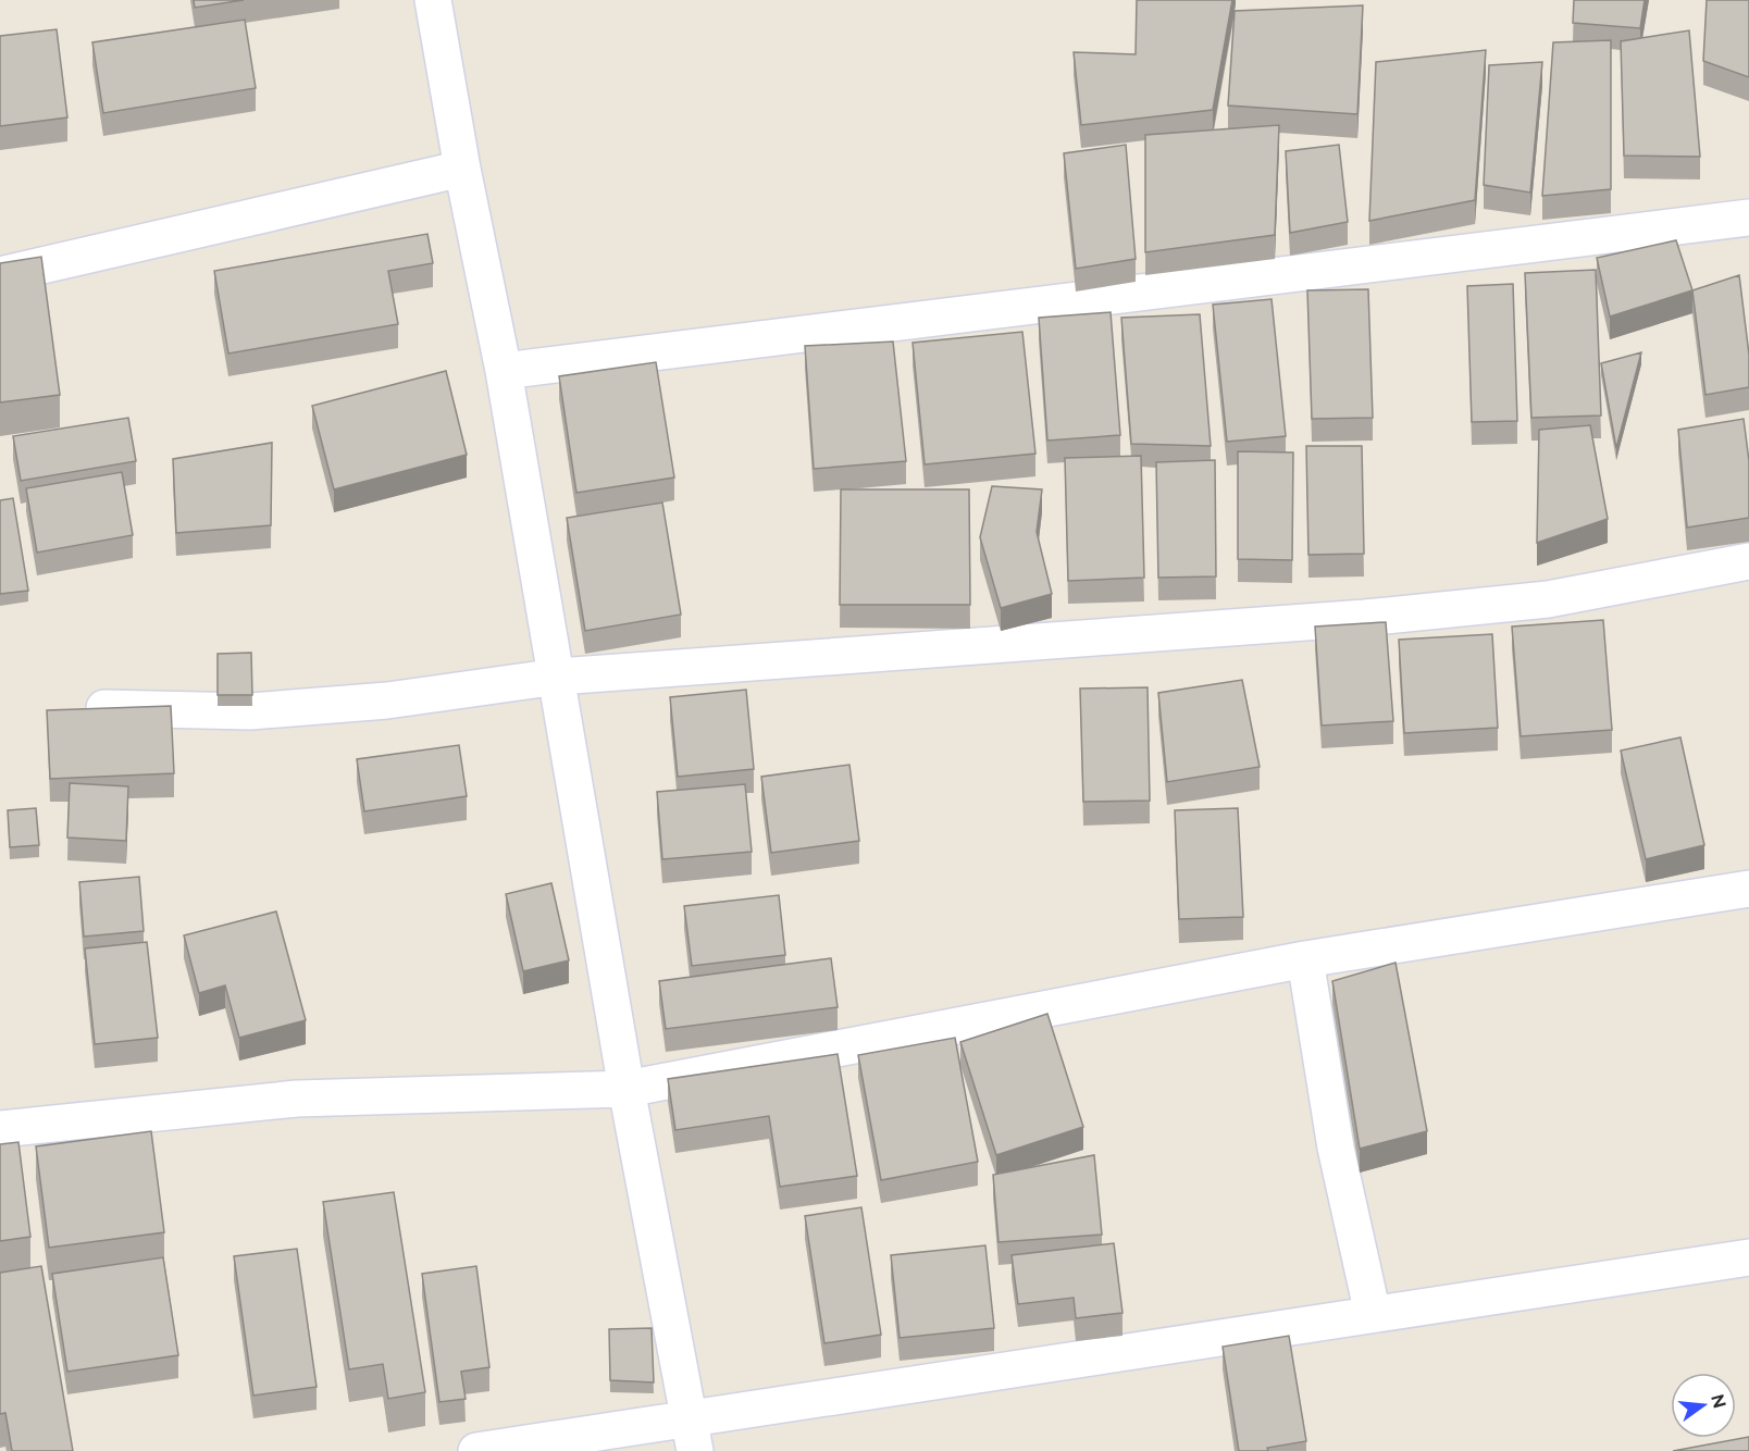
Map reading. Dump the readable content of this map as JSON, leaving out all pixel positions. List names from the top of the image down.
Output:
{
  "north": "right"
}
